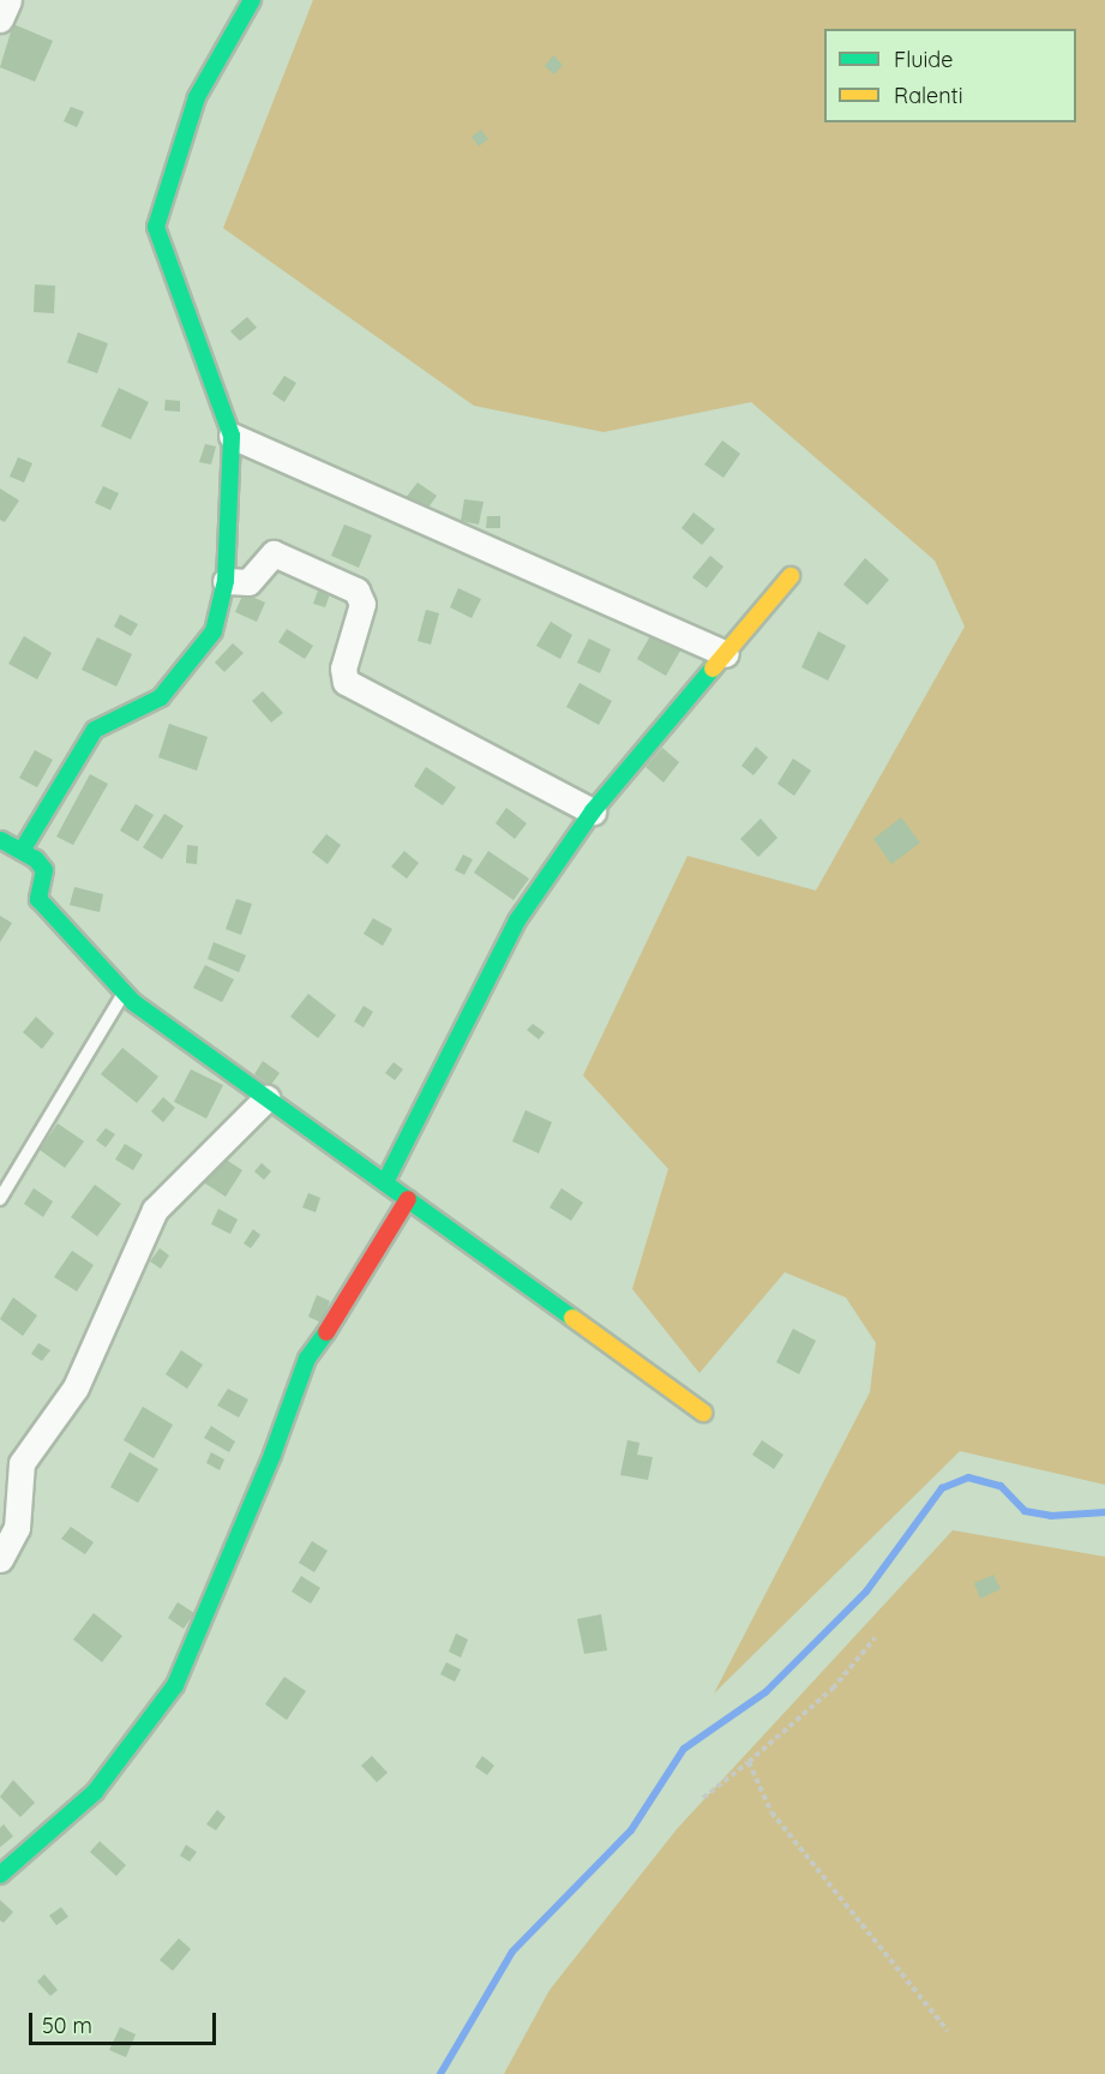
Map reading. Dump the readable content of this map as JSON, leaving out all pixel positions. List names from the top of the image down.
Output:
{
  "legend": ["Fluide", "Ralenti"],
  "scale_bar": "50 m"
}
